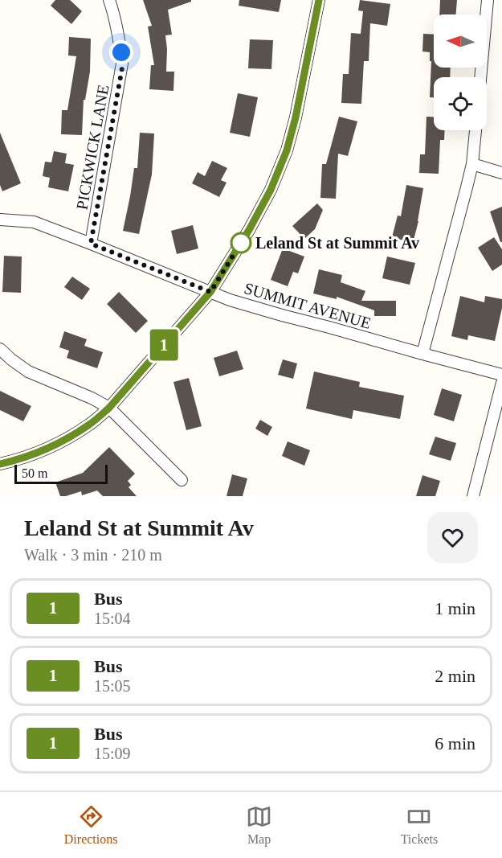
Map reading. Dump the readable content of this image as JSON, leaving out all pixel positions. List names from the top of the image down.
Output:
{
  "streets": {
    "street": ["PICKWICK LANE", "SUMMIT AVENUE"]
  },
  "crossings": [
    ["PICKWICK LANE", "SUMMIT AVENUE"]
  ],
  "places": ["Leland St at Summit Av"],
  "lines": ["bus line 1"],
  "scale_bar": "50 m",
  "north": "left",
  "page": {
    "on_map": "1",
    "scale": "50 m",
    "heading": ["Leland St at Summit Av", "Walk · 3 min · 210 m"],
    "list": [
      {
        "mark": "1",
        "name": "Bus",
        "note": "15:04",
        "value": "1 min"
      },
      {
        "mark": "1",
        "name": "Bus",
        "note": "15:05",
        "value": "2 min"
      },
      {
        "mark": "1",
        "name": "Bus",
        "note": "15:09",
        "value": "6 min"
      }
    ],
    "tabs": ["Directions", "Map", "Tickets"]
  }
}
